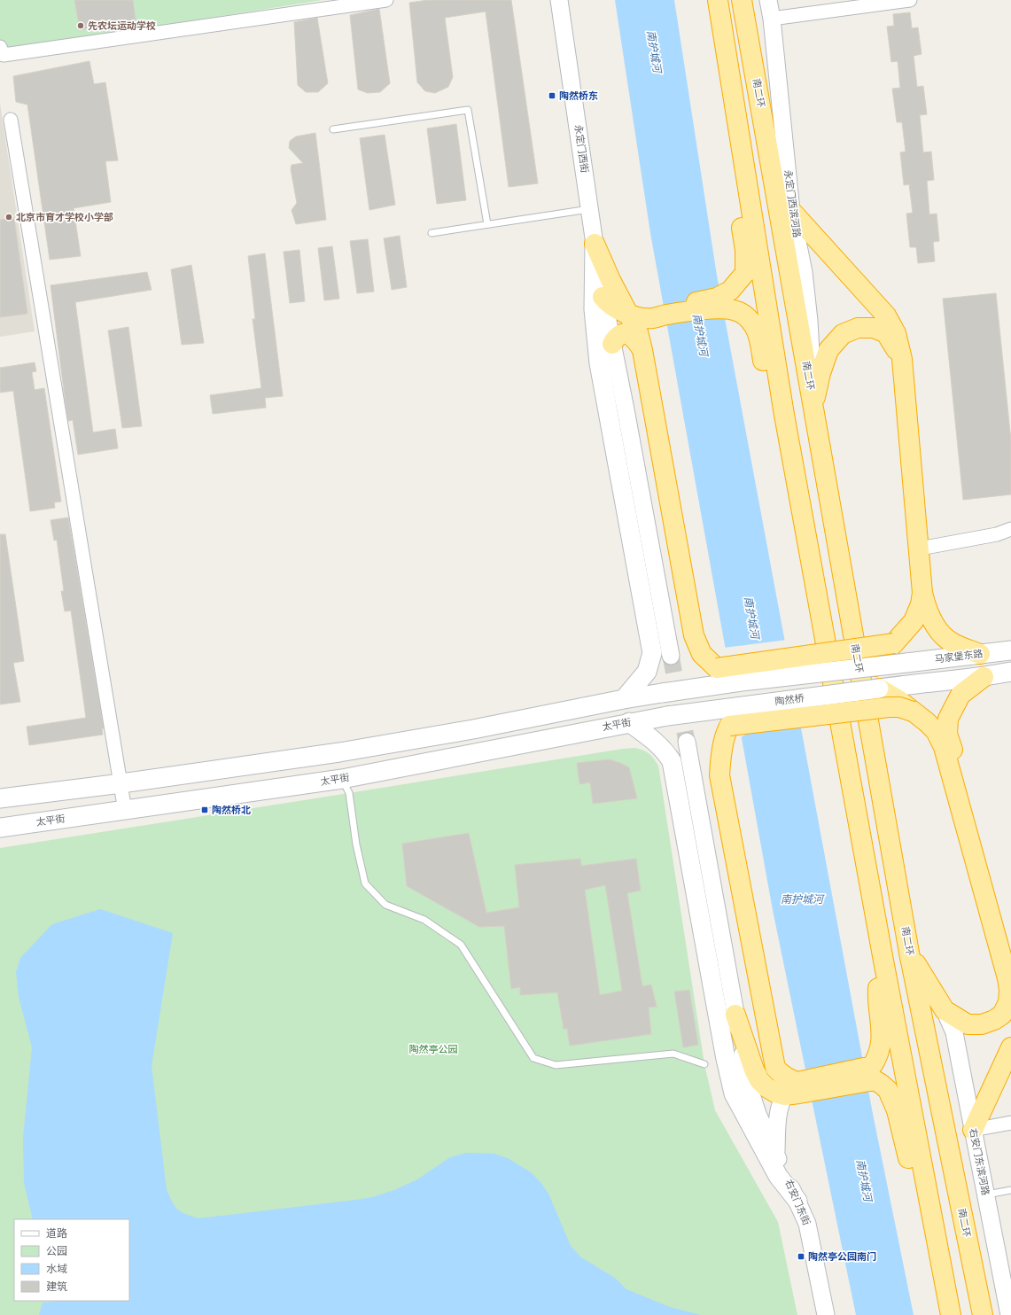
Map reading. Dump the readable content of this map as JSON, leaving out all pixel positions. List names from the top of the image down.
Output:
{
  "streets": {
    "highway": ["南二环"],
    "main road": ["马家堡东路", "陶然桥", "太平街"],
    "street": [
      "永定门西街",
      "永定门西滨河路",
      "右安门东滨河路",
      "右安门东街"
    ]
  },
  "crossings": [
    ["南二环", "永定门西滨河路"],
    ["陶然桥", "太平街"]
  ],
  "water": ["南护城河"],
  "parks": ["陶然亭公园"],
  "places": {
    "other": ["先农坛运动学校", "北京市育才学校小学部"],
    "transit": ["陶然桥东", "陶然桥北", "陶然亭公园南门"]
  },
  "legend": [
    "道路",
    "公园",
    "水域",
    "建筑"
  ]
}
